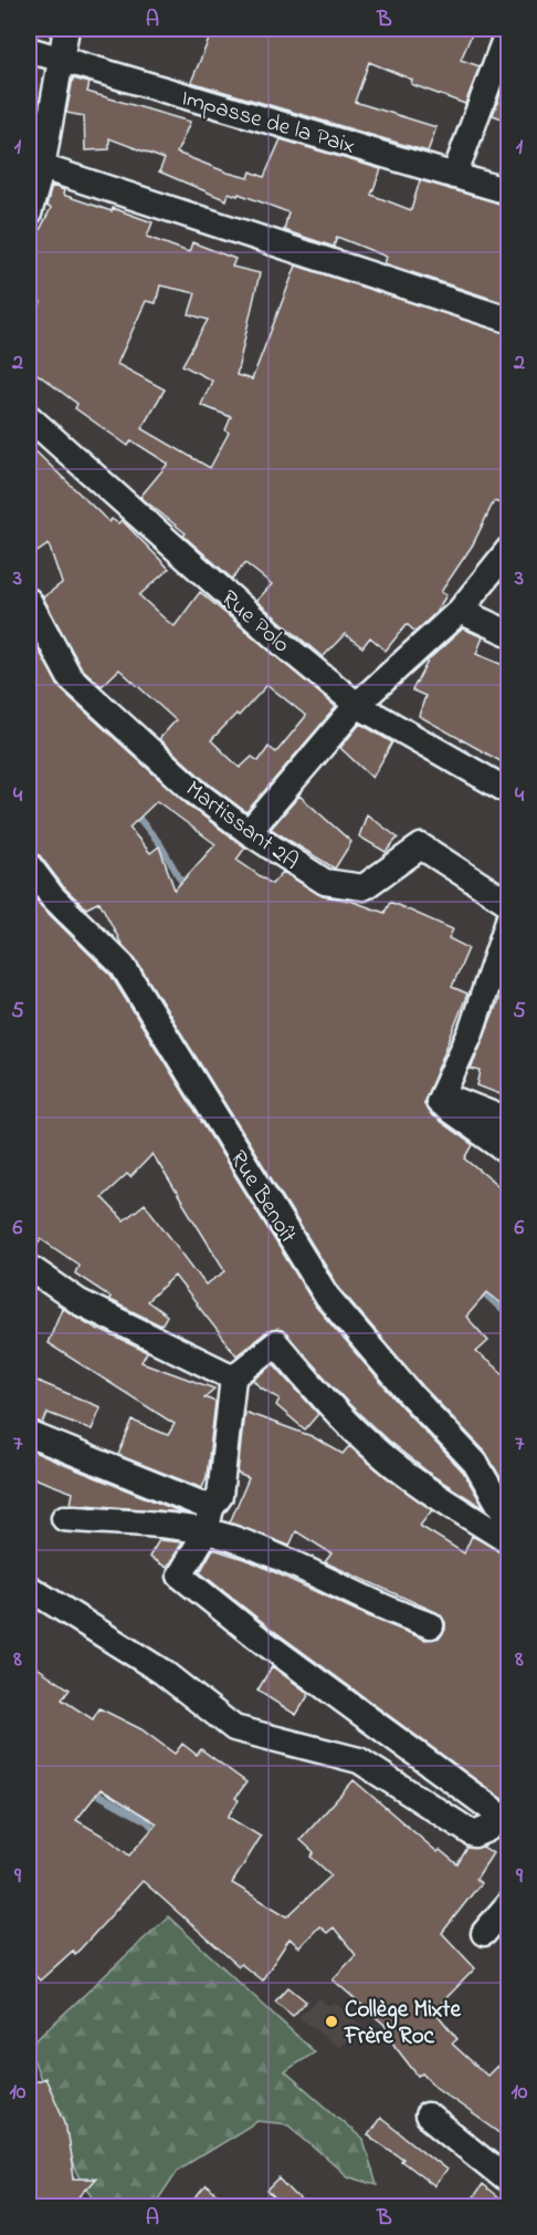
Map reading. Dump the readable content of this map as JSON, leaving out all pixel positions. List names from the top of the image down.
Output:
{
  "streets": {
    "street": [
      "Impasse de la Paix",
      "Rue Polo",
      "Martissant 2A",
      "Rue Benoît"
    ]
  },
  "places": ["Collège Mixte Frère Roc"],
  "grid": {
    "columns": ["A", "B"],
    "rows": [
      "1",
      "2",
      "3",
      "4",
      "5",
      "6",
      "7",
      "8",
      "9",
      "10"
    ]
  }
}
